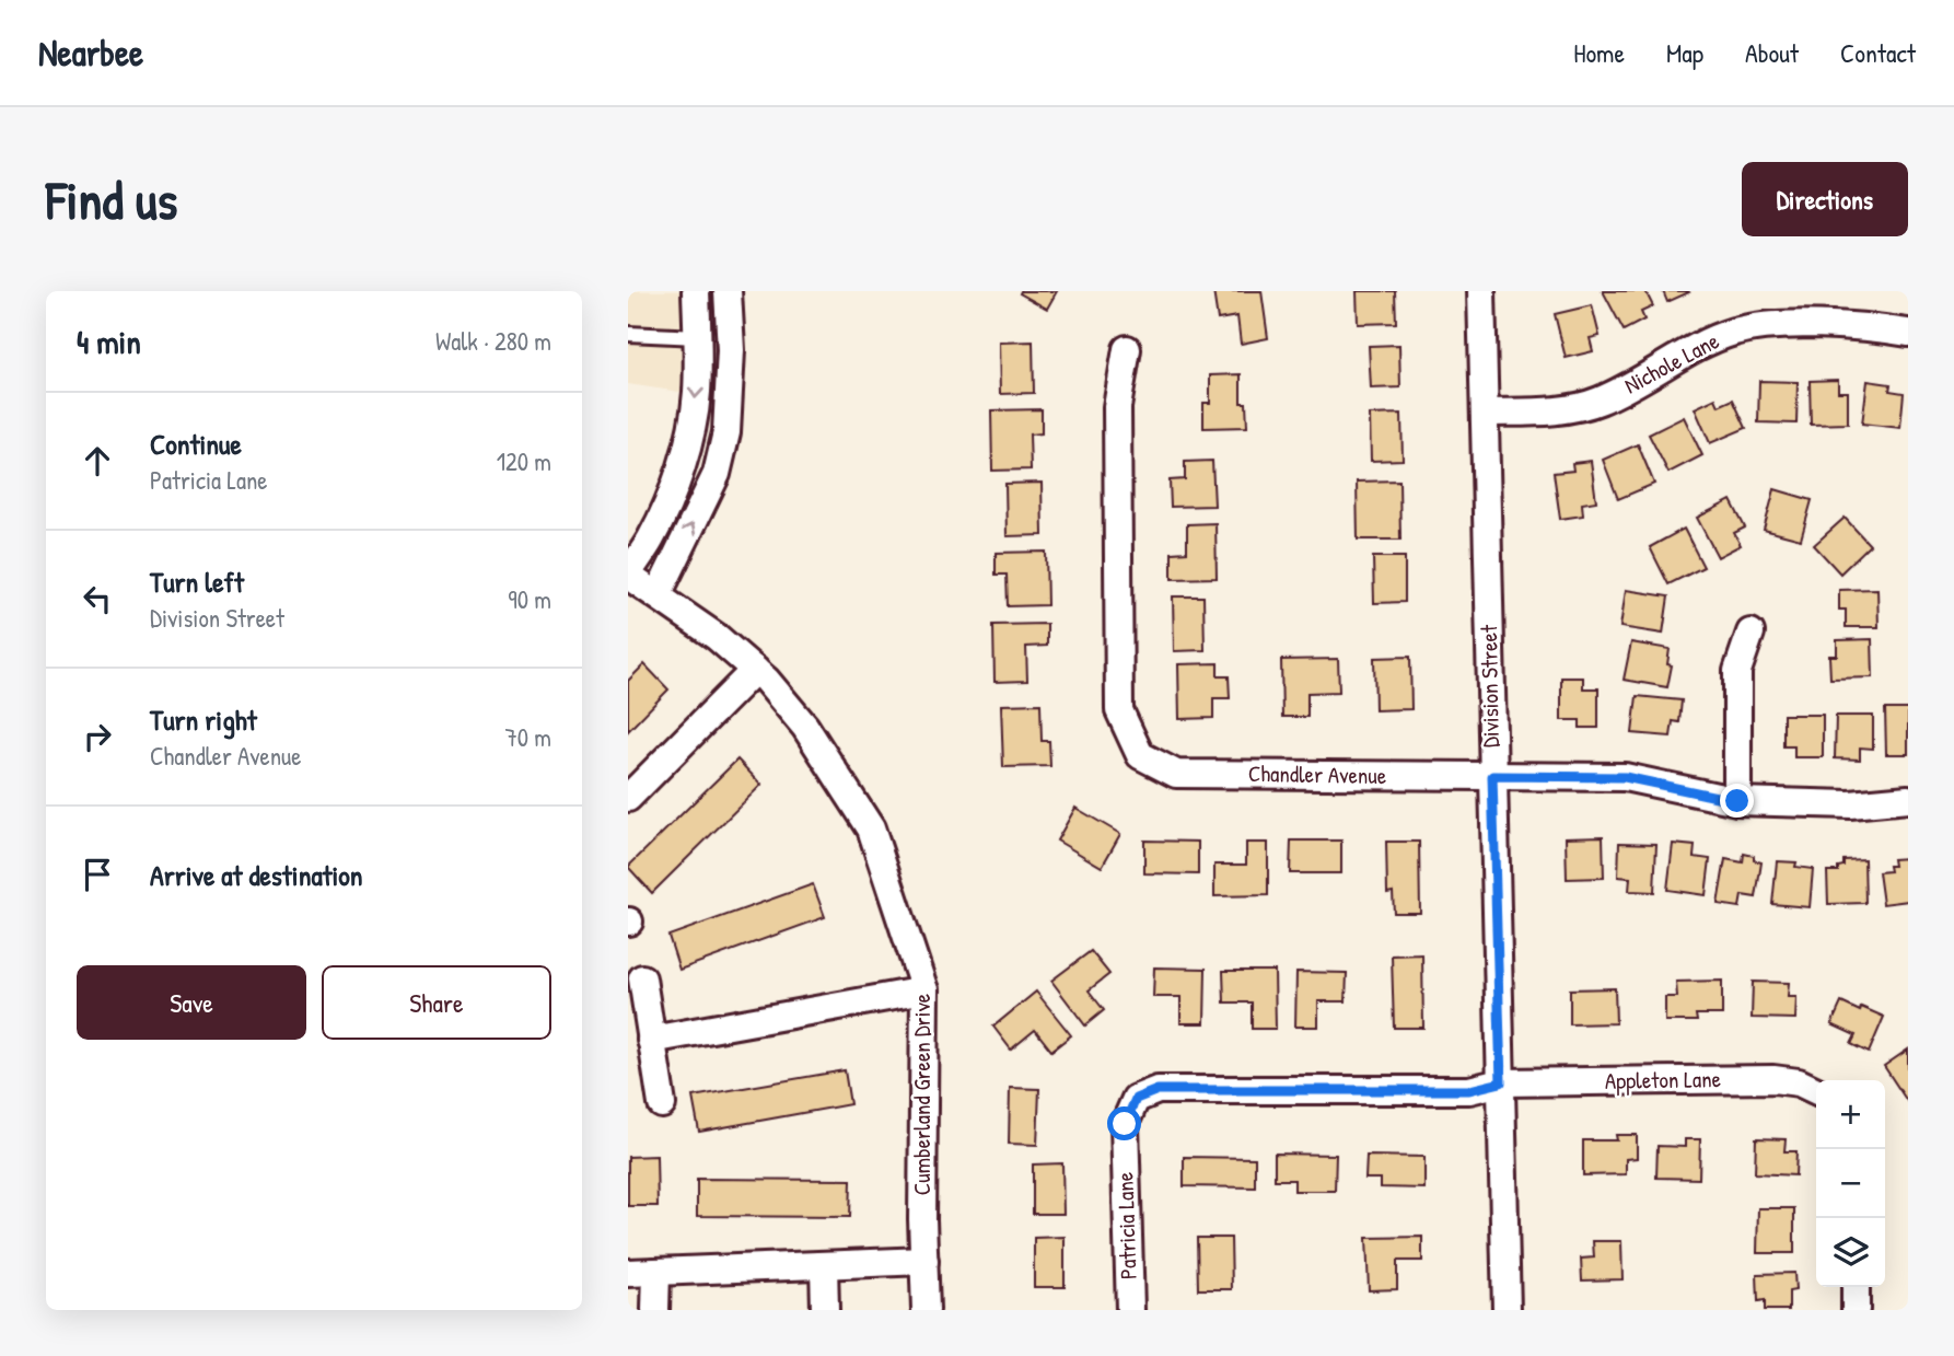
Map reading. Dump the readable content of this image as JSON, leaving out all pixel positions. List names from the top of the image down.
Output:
{
  "streets": {
    "street": [
      "Nichole Lane",
      "Division Street",
      "Chandler Avenue",
      "Appleton Lane",
      "Cumberland Green Drive",
      "Patricia Lane"
    ]
  },
  "crossings": [
    ["Nichole Lane", "Division Street"],
    ["Division Street", "Chandler Avenue"],
    ["Division Street", "Appleton Lane"],
    ["Division Street", "Patricia Lane"],
    ["Appleton Lane", "Patricia Lane"]
  ],
  "page": {
    "header": "Nearbee",
    "nav": [
      "Home",
      "Map",
      "About",
      "Contact"
    ],
    "buttons": [
      "Directions",
      ["Save", "Share"]
    ],
    "title": "Find us",
    "heading": ["4 min", "Walk · 280 m"],
    "list": [
      ["Continue", "Patricia Lane", "120 m"],
      ["Turn left", "Division Street", "90 m"],
      ["Turn right", "Chandler Avenue", "70 m"],
      "Arrive at destination"
    ],
    "map_buttons": ["+", "−"]
  }
}
